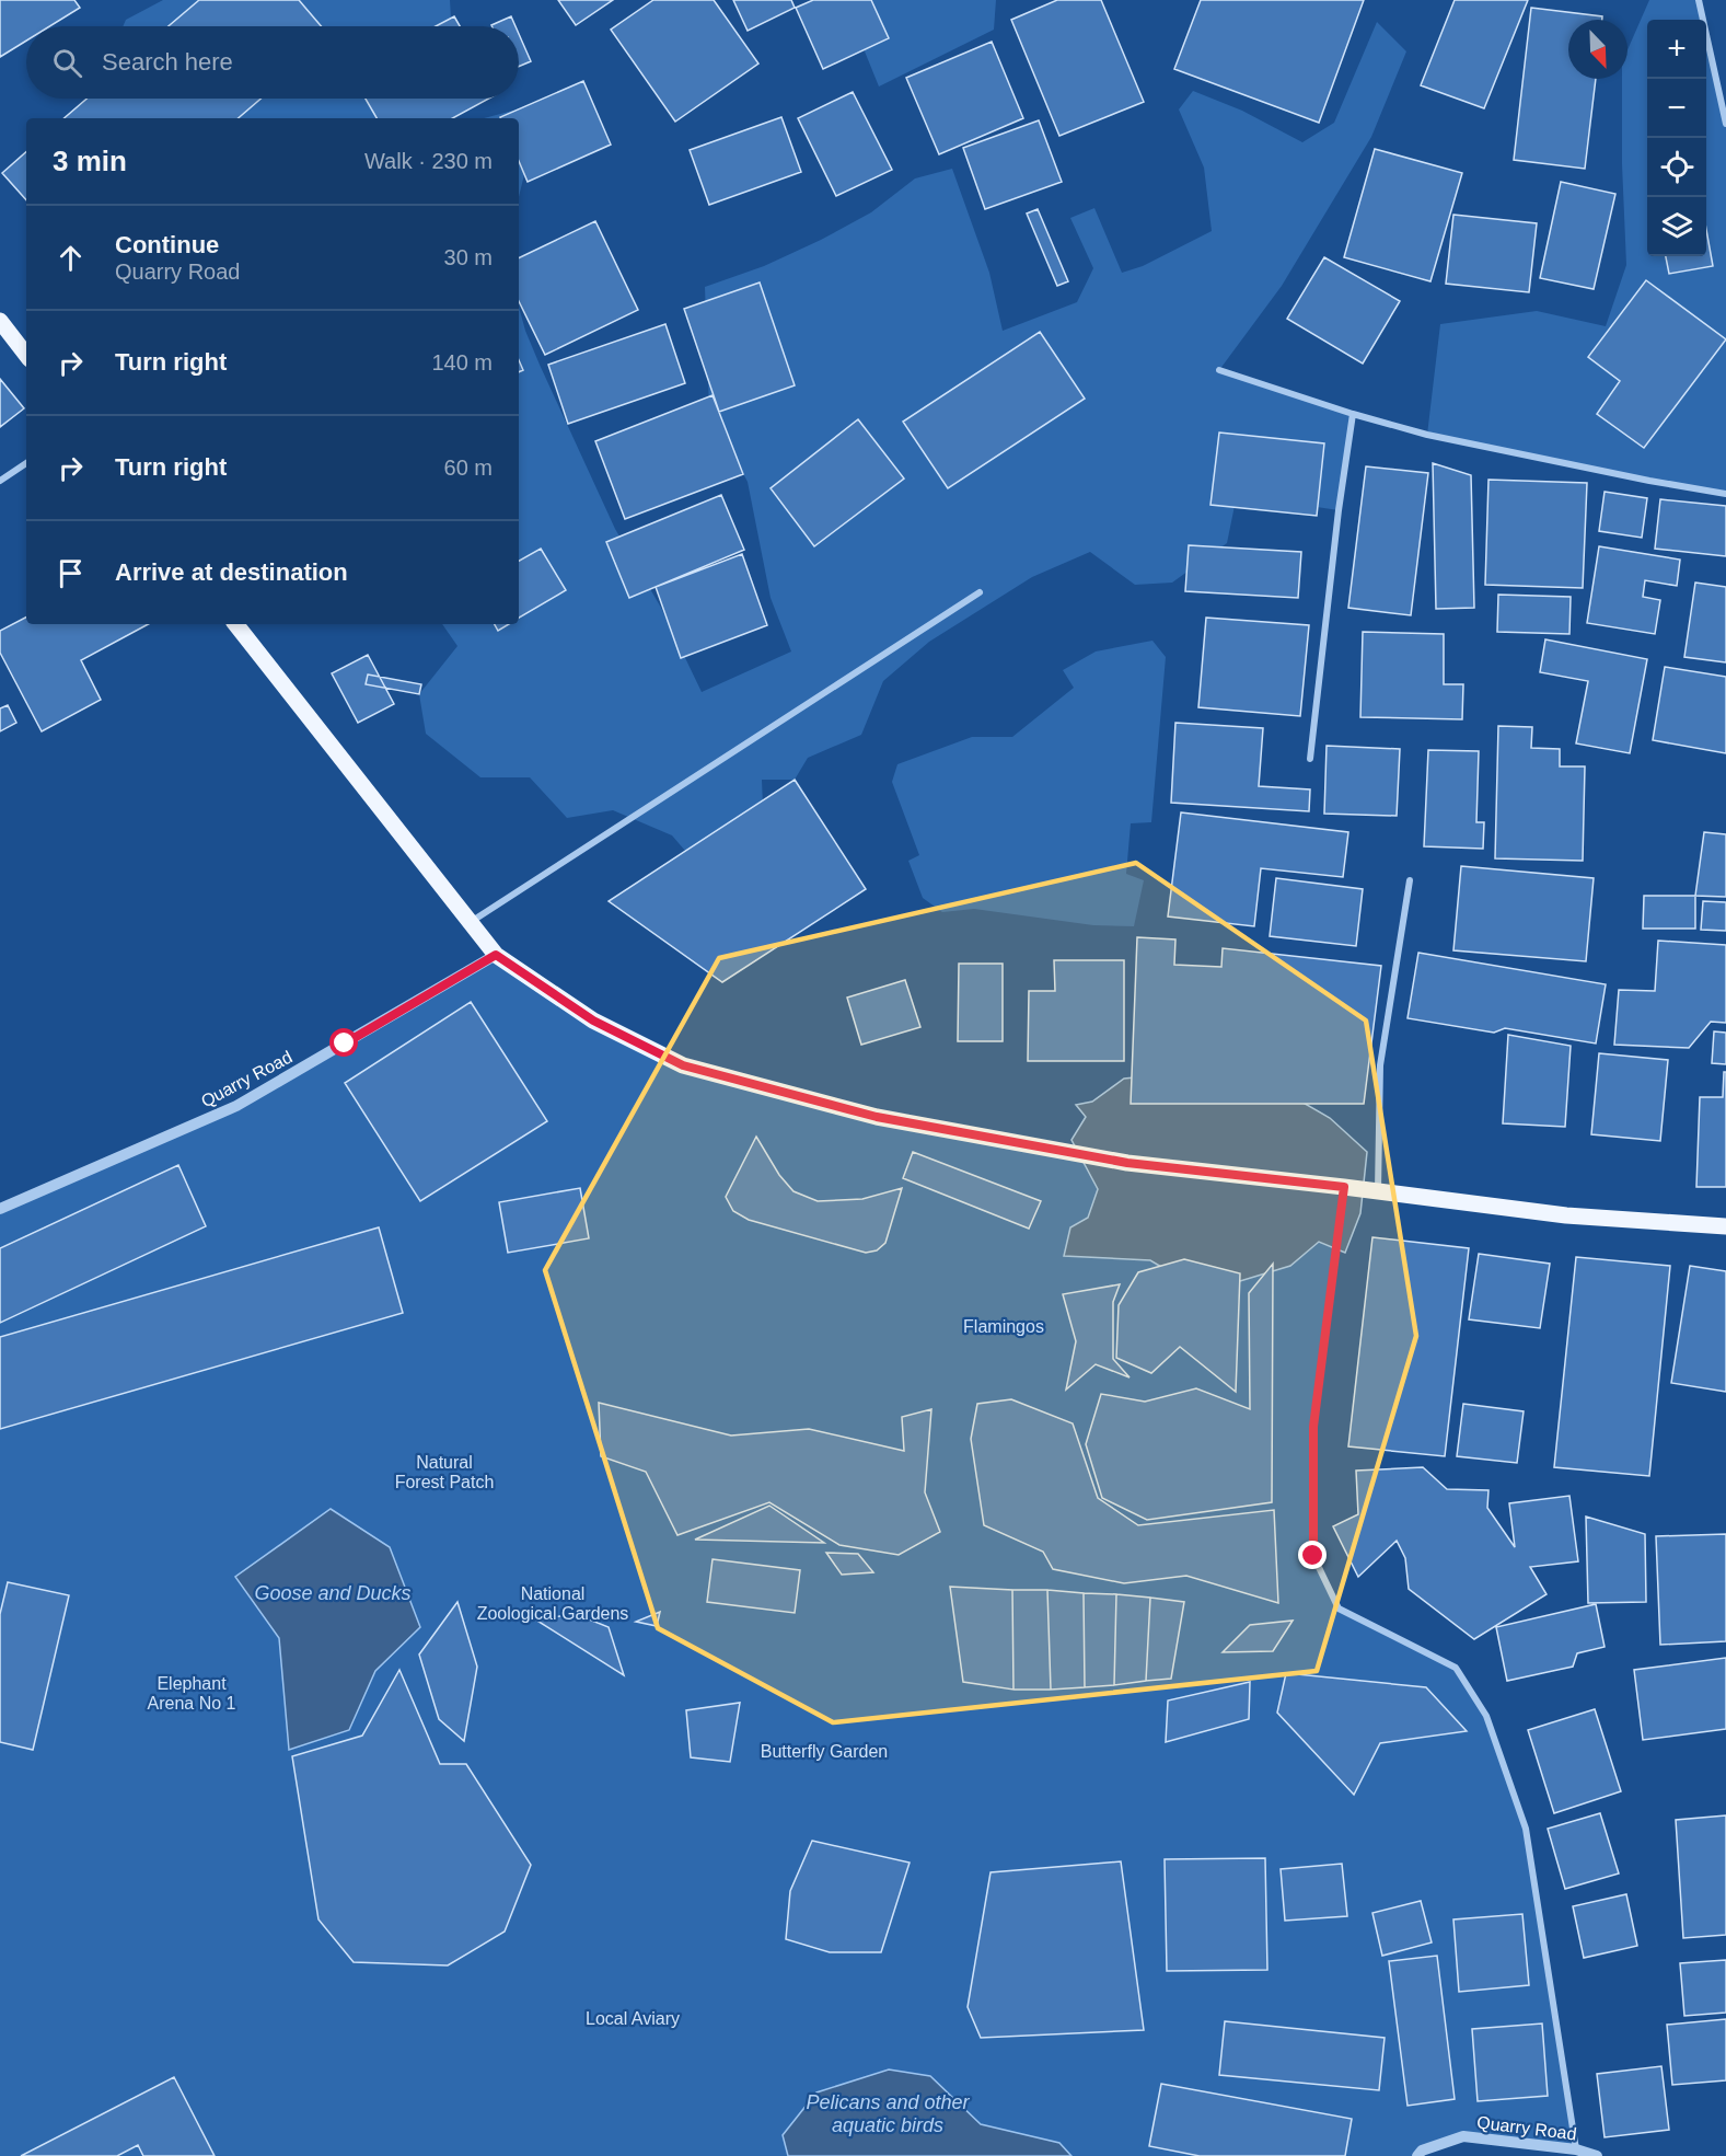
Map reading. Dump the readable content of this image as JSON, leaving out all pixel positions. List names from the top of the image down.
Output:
{
  "streets": {
    "street": ["Quarry Road"]
  },
  "water": ["Goose and Ducks", "Pelicans and other aquatic birds"],
  "parks": [
    "Flamingos",
    "Natural Forest Patch",
    "National Zoological Gardens",
    "Elephant Arena No 1",
    "Butterfly Garden",
    "Local Aviary"
  ],
  "north": "bottom right",
  "page": {
    "map_buttons": ["+", "−"],
    "search": "Search here",
    "heading": ["3 min", "Walk · 230 m"],
    "list": [
      ["Continue", "Quarry Road", "30 m"],
      ["Turn right", "140 m"],
      ["Turn right", "60 m"],
      "Arrive at destination"
    ]
  }
}
